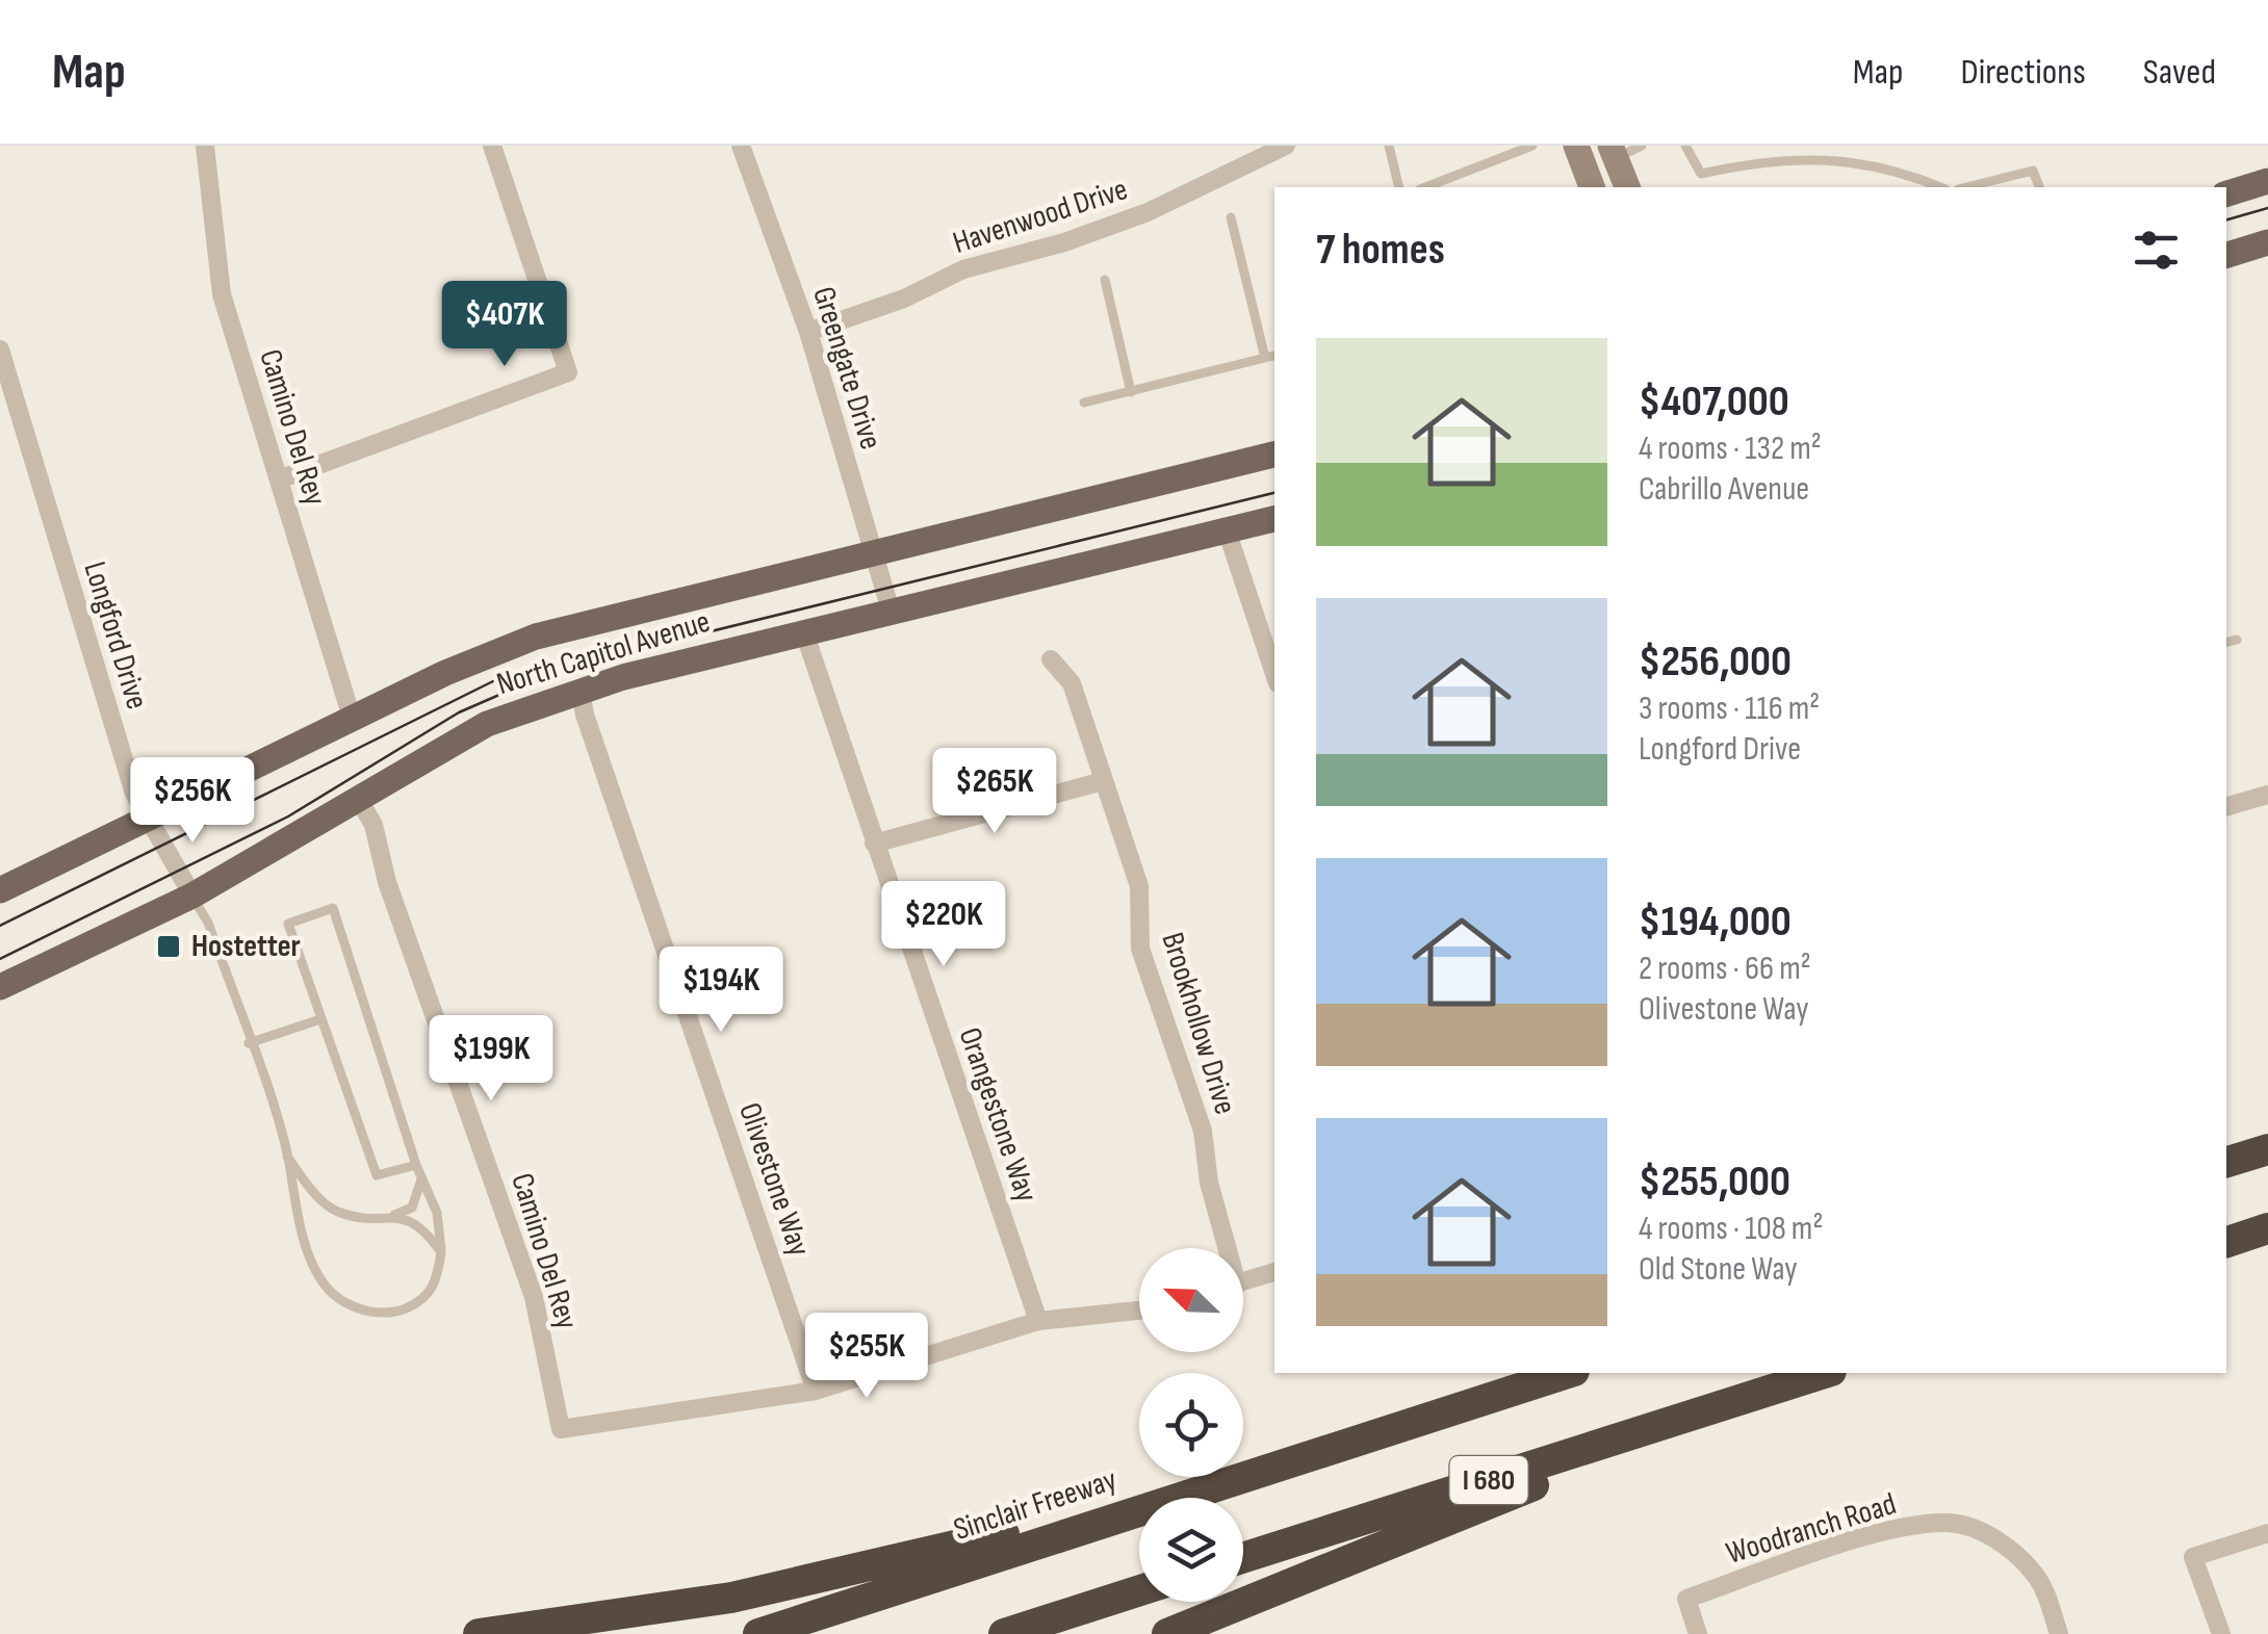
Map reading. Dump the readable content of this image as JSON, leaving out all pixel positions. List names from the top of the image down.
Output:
{
  "streets": {
    "highway": ["I 680", "Sinclair Freeway"],
    "main road": ["North Capitol Avenue"],
    "street": [
      "Havenwood Drive",
      "Greengate Drive",
      "Camino Del Rey",
      "Longford Drive",
      "Brookhollow Drive",
      "Orangestone Way",
      "Olivestone Way",
      "Woodranch Road"
    ]
  },
  "crossings": [
    ["Havenwood Drive", "Greengate Drive"],
    ["Greengate Drive", "North Capitol Avenue"],
    ["Camino Del Rey", "North Capitol Avenue"],
    ["Camino Del Rey", "Olivestone Way"],
    ["Longford Drive", "North Capitol Avenue"],
    ["North Capitol Avenue", "Orangestone Way"],
    ["North Capitol Avenue", "Olivestone Way"]
  ],
  "places": {
    "transit": ["Hostetter"]
  },
  "north": "top left",
  "page": {
    "header": "Map",
    "nav": ["Map", "Directions", "Saved"],
    "heading": "7 homes",
    "price": [
      "$407K",
      "$265K",
      "$256K",
      "$220K",
      "$194K",
      "$199K",
      "$255K"
    ],
    "list": [
      {
        "name": "$407,000",
        "note": "4 rooms · 132 m² · Cabrillo Avenue"
      },
      {
        "name": "$256,000",
        "note": "3 rooms · 116 m² · Longford Drive"
      },
      {
        "name": "$194,000",
        "note": "2 rooms · 66 m² · Olivestone Way"
      },
      {
        "name": "$255,000",
        "note": "4 rooms · 108 m² · Old Stone Way"
      }
    ]
  }
}
